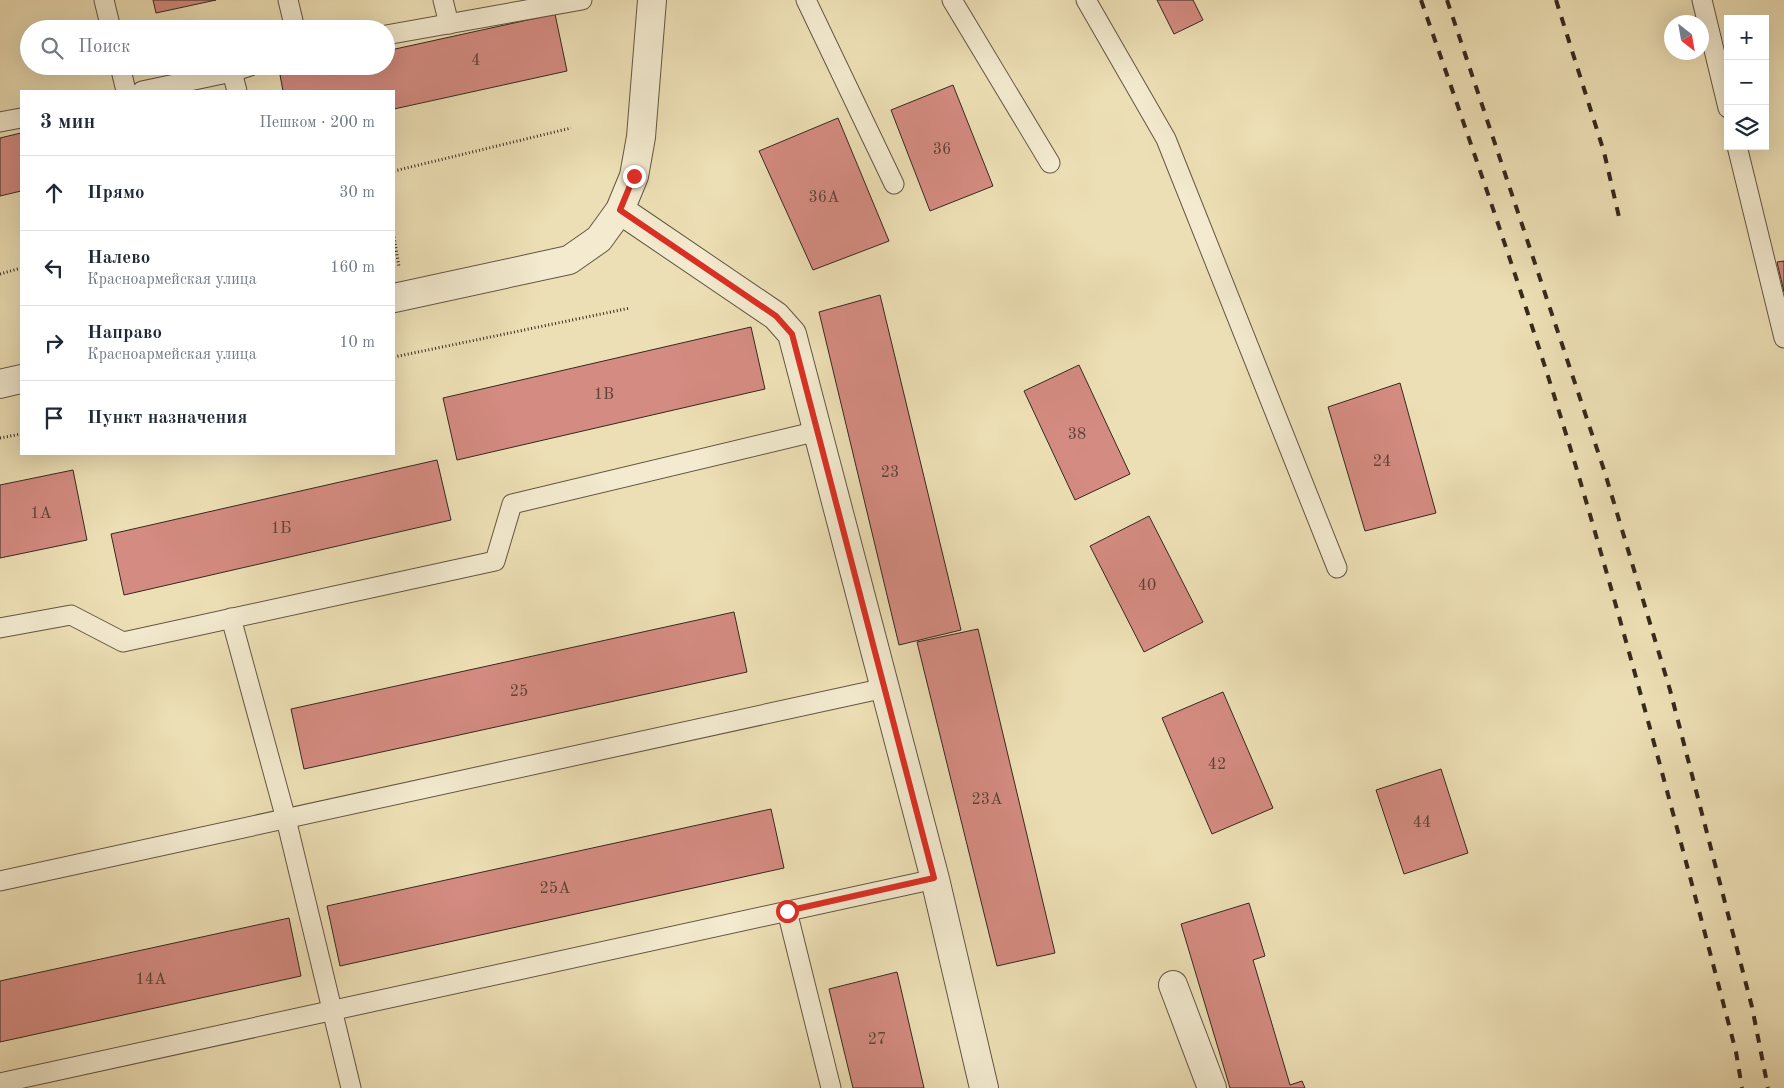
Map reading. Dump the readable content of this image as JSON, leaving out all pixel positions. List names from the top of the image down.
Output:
{
  "house_numbers": [
    "4",
    "36",
    "36А",
    "1В",
    "38",
    "24",
    "23",
    "1А",
    "1Б",
    "40",
    "25",
    "42",
    "23А",
    "44",
    "25А",
    "14А",
    "27"
  ],
  "north": "bottom right",
  "page": {
    "map_buttons": ["+", "−"],
    "search": "Поиск",
    "heading": ["3 мин", "Пешком · 200 m"],
    "list": [
      ["Прямо", "30 m"],
      ["Налево", "Красноармейская улица", "160 m"],
      ["Направо", "Красноармейская улица", "10 m"],
      "Пункт назначения"
    ]
  }
}
